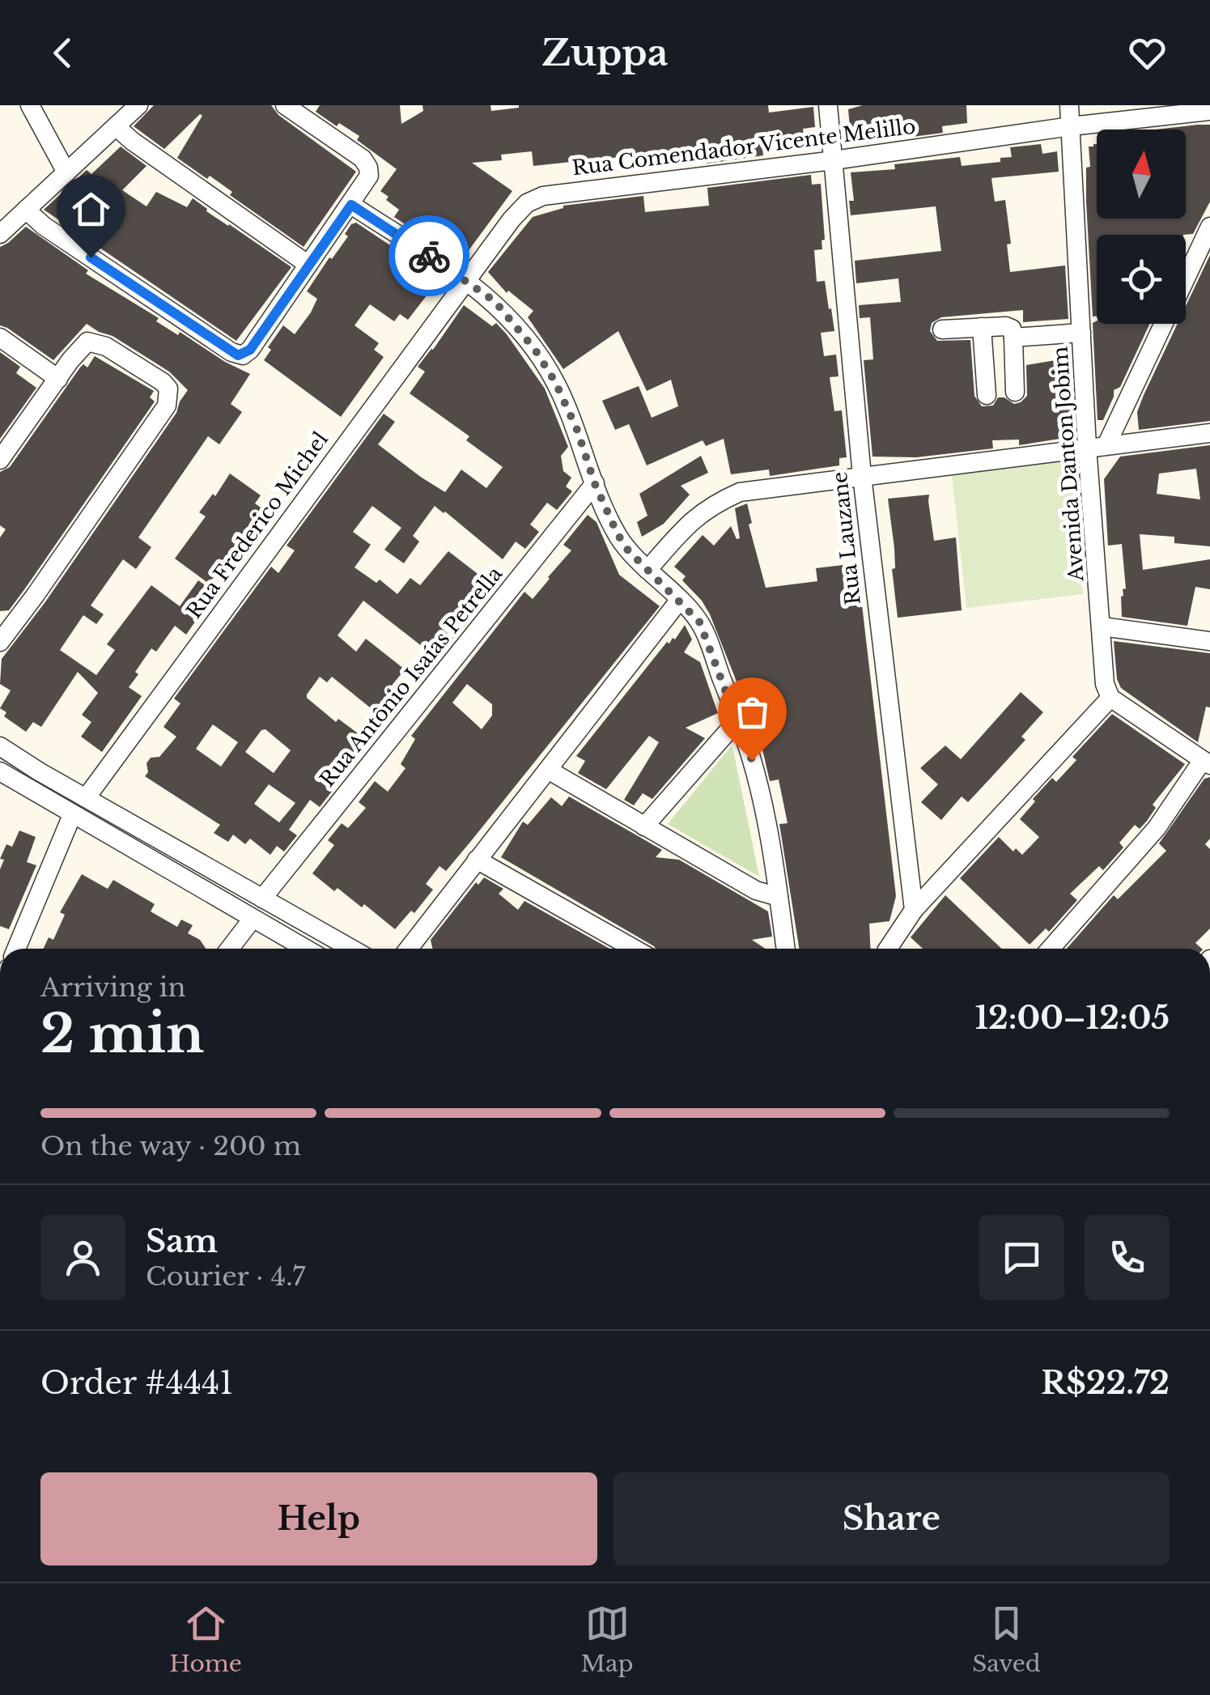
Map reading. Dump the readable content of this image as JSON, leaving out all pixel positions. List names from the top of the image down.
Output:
{
  "streets": {
    "street": [
      "Rua Comendador Vicente Melillo",
      "Avenida Danton Jobim",
      "Rua Frederico Michel",
      "Rua Lauzane",
      "Rua Antônio Isaías Petrella"
    ]
  },
  "crossings": [
    ["Rua Comendador Vicente Melillo", "Avenida Danton Jobim"],
    ["Rua Comendador Vicente Melillo", "Rua Frederico Michel"],
    ["Rua Comendador Vicente Melillo", "Rua Lauzane"]
  ],
  "north": "top",
  "page": {
    "header": "Zuppa",
    "heading": ["2 min", "Arriving in", "12:00–12:05"],
    "panel": [
      "Sam",
      "Courier · 4.7",
      "Order #4441",
      "R$22.72"
    ],
    "bar": "On the way · 200 m",
    "buttons": ["Help", "Share"],
    "tabs": ["Home", "Map", "Saved"]
  }
}
